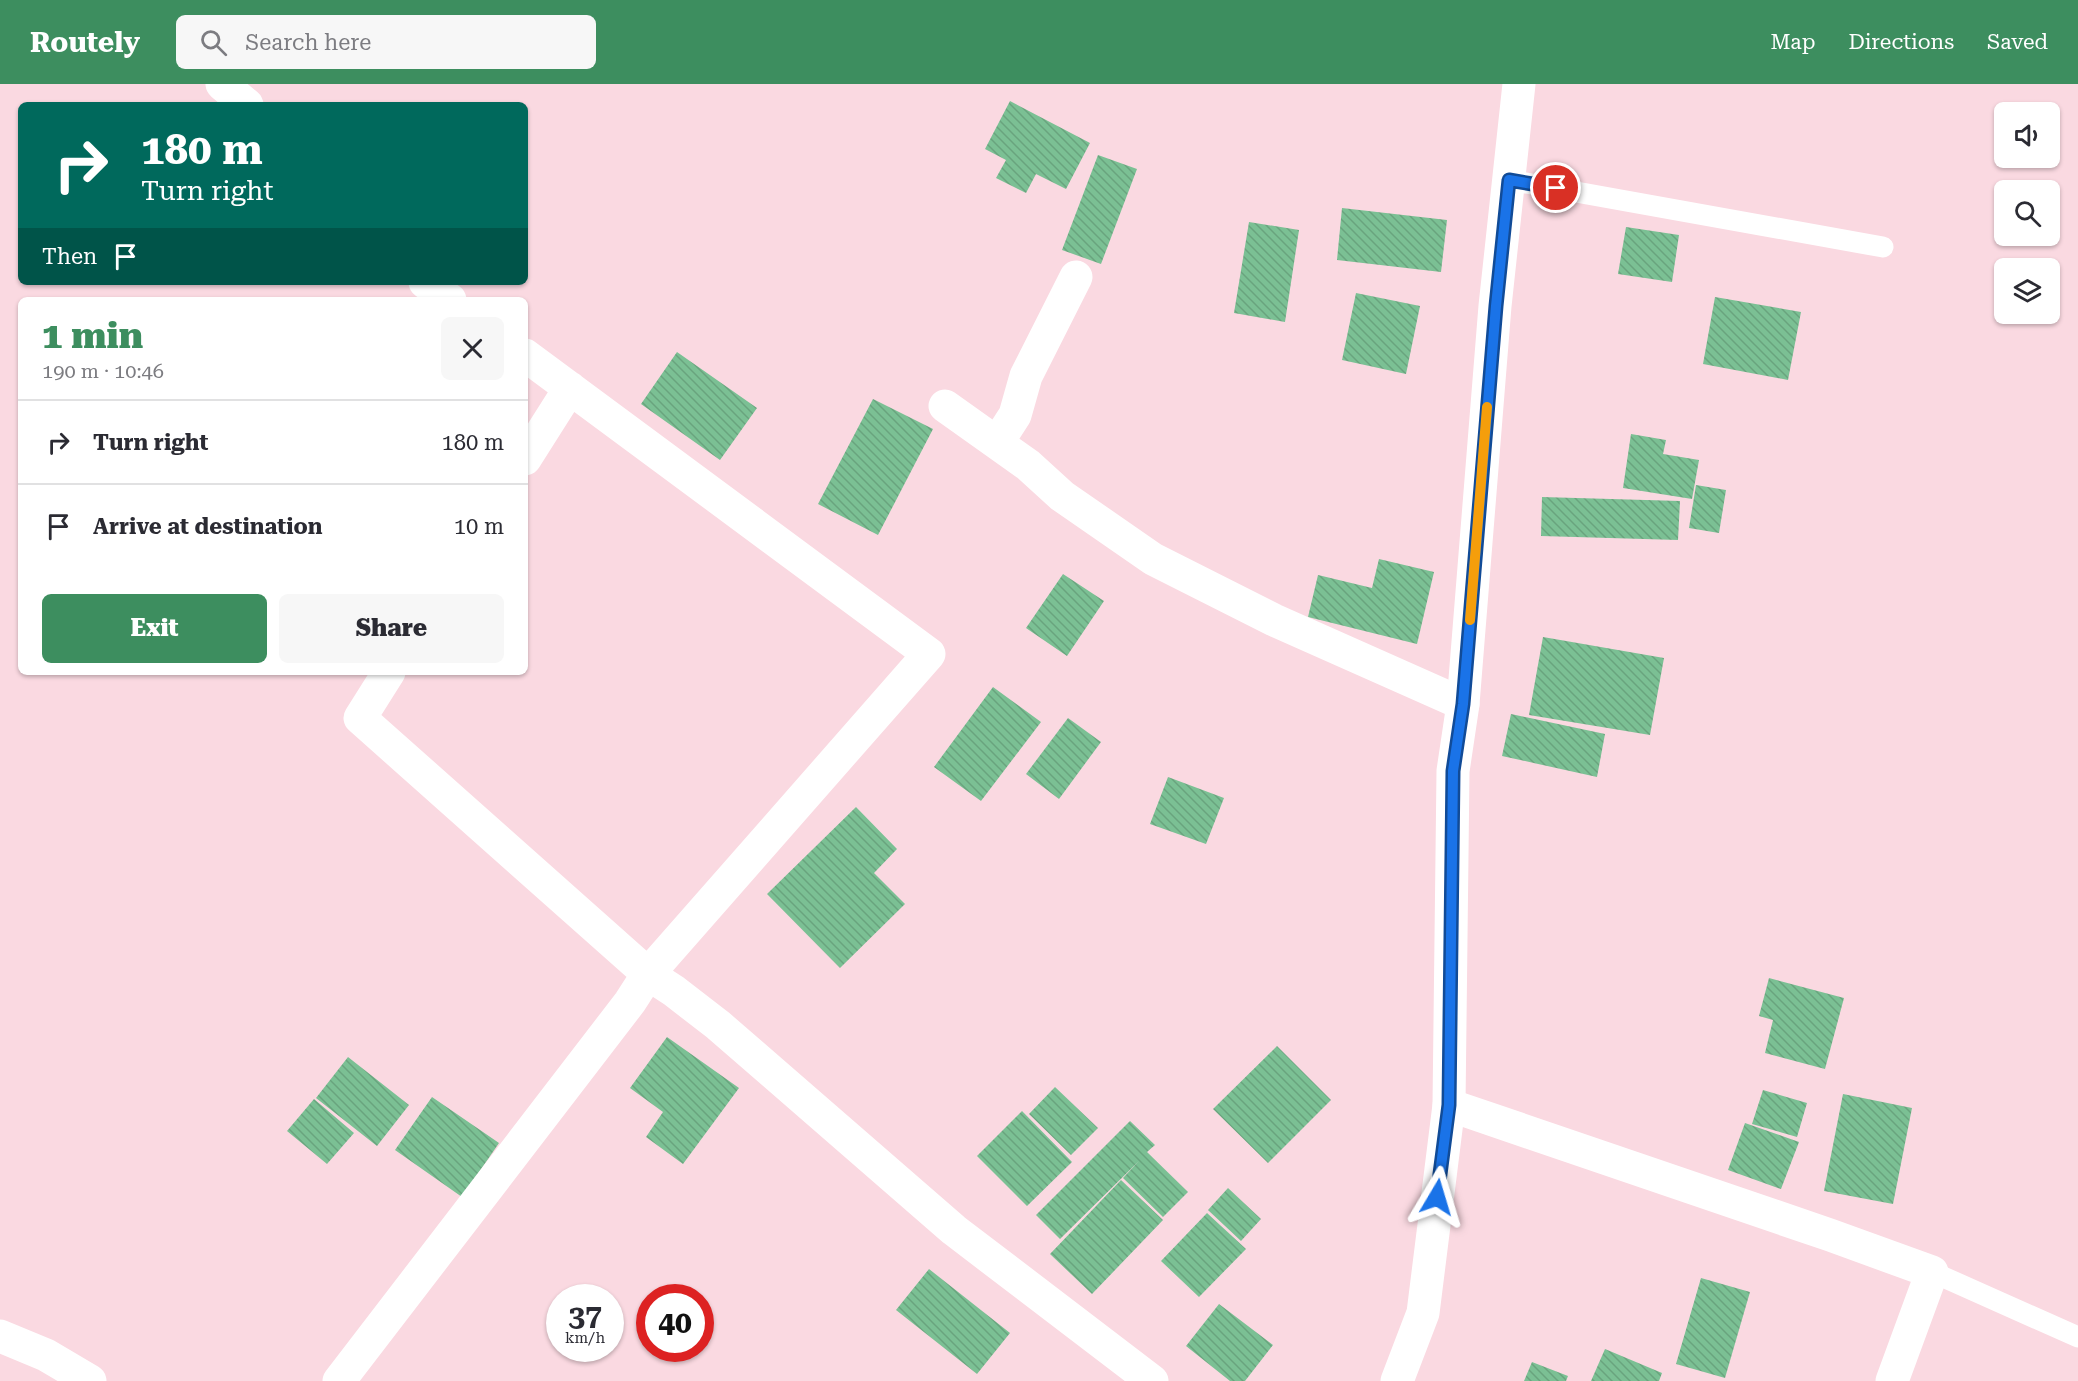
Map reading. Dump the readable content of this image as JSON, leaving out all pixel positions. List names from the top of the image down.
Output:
{
  "page": {
    "header": "Routely",
    "search": "Search here",
    "nav": ["Map", "Directions", "Saved"],
    "turn": ["180 m", "Turn right"],
    "then": "Then",
    "heading": ["1 min", "190 m · 10:46"],
    "list": [
      {
        "name": "Turn right",
        "value": "180 m"
      },
      {
        "name": "Arrive at destination",
        "value": "10 m"
      }
    ],
    "buttons": ["Exit", "Share"],
    "speed": "37 km/h",
    "limit": "40"
  }
}
